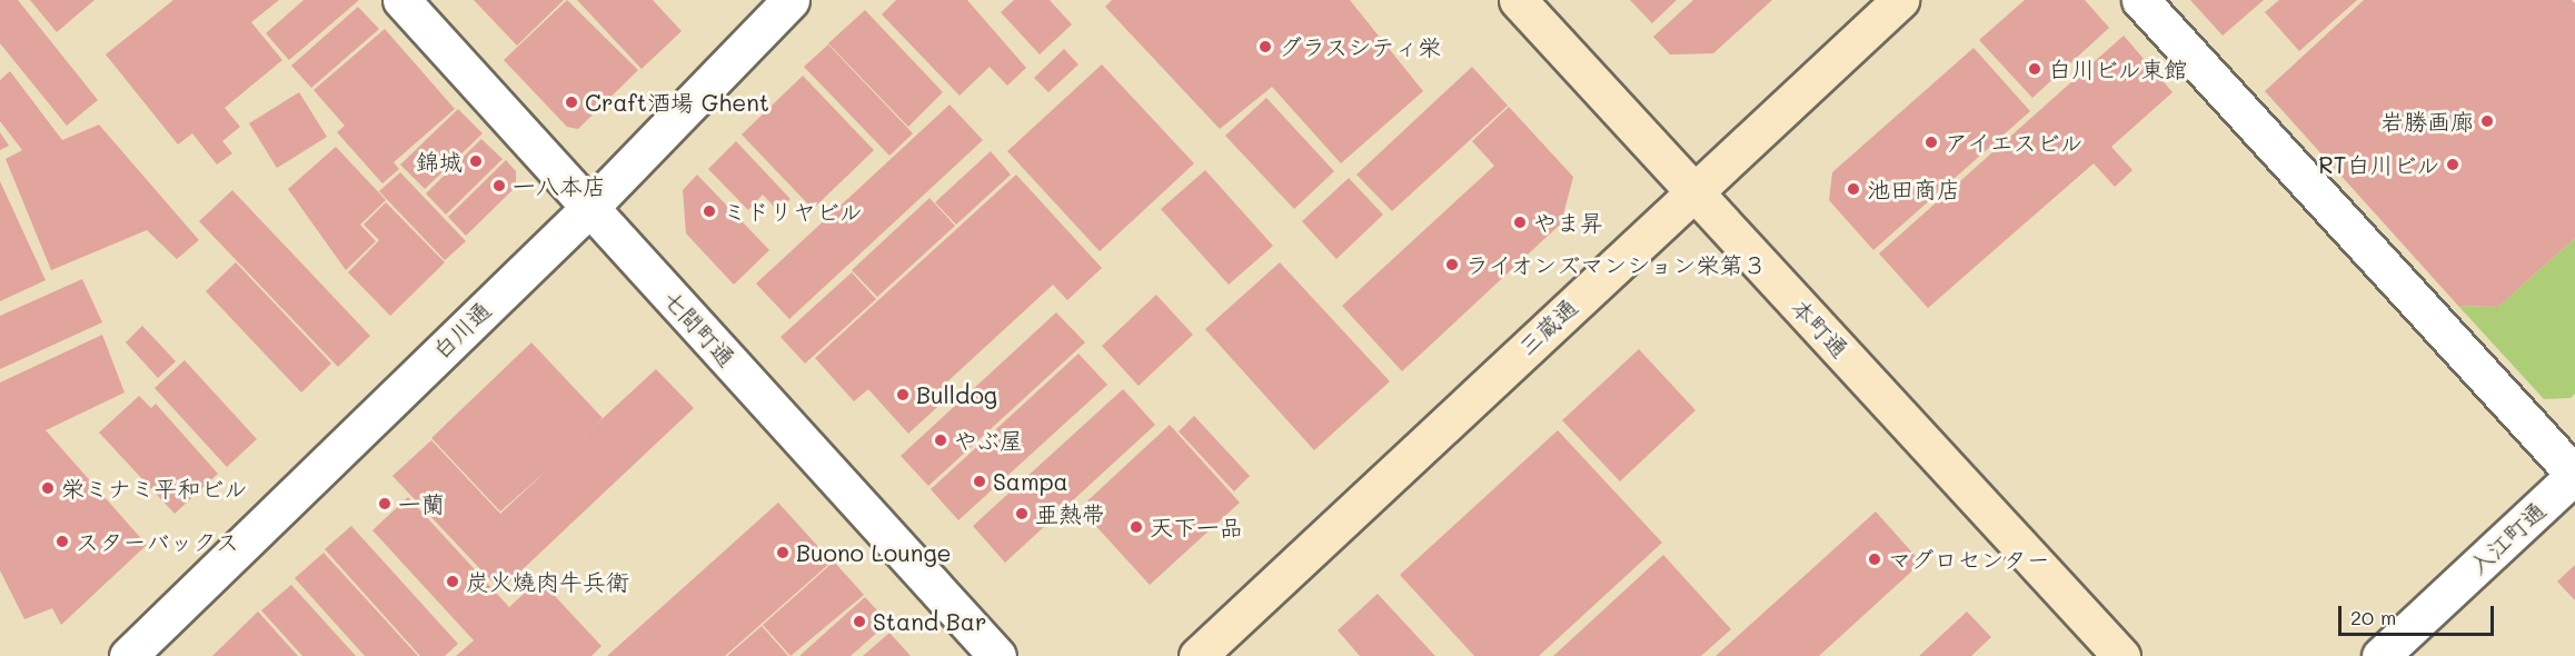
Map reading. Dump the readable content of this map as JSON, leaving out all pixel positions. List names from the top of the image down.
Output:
{
  "streets": {
    "street": [
      "三蔵通",
      "七間町通",
      "本町通",
      "白川通",
      "入江町通"
    ]
  },
  "crossings": [
    ["三蔵通", "本町通"],
    ["七間町通", "白川通"]
  ],
  "places": [
    "グラスシティ栄",
    "白川ビル東館",
    "Craft酒場 Ghent",
    "岩勝画廊",
    "アイエスビル",
    "錦城",
    "RT白川ビル",
    "一八本店",
    "池田商店",
    "ミドリヤビル",
    "やま昇",
    "ライオンズマンション栄第３",
    "Bulldog",
    "やぶ屋",
    "Sampa",
    "栄ミナミ平和ビル",
    "一蘭",
    "亜熱帯",
    "天下一品",
    "スターバックス",
    "Buono Lounge",
    "マグロセンター",
    "炭火燒肉牛兵衛",
    "Stand Bar"
  ],
  "scale_bar": "20 m"
}
